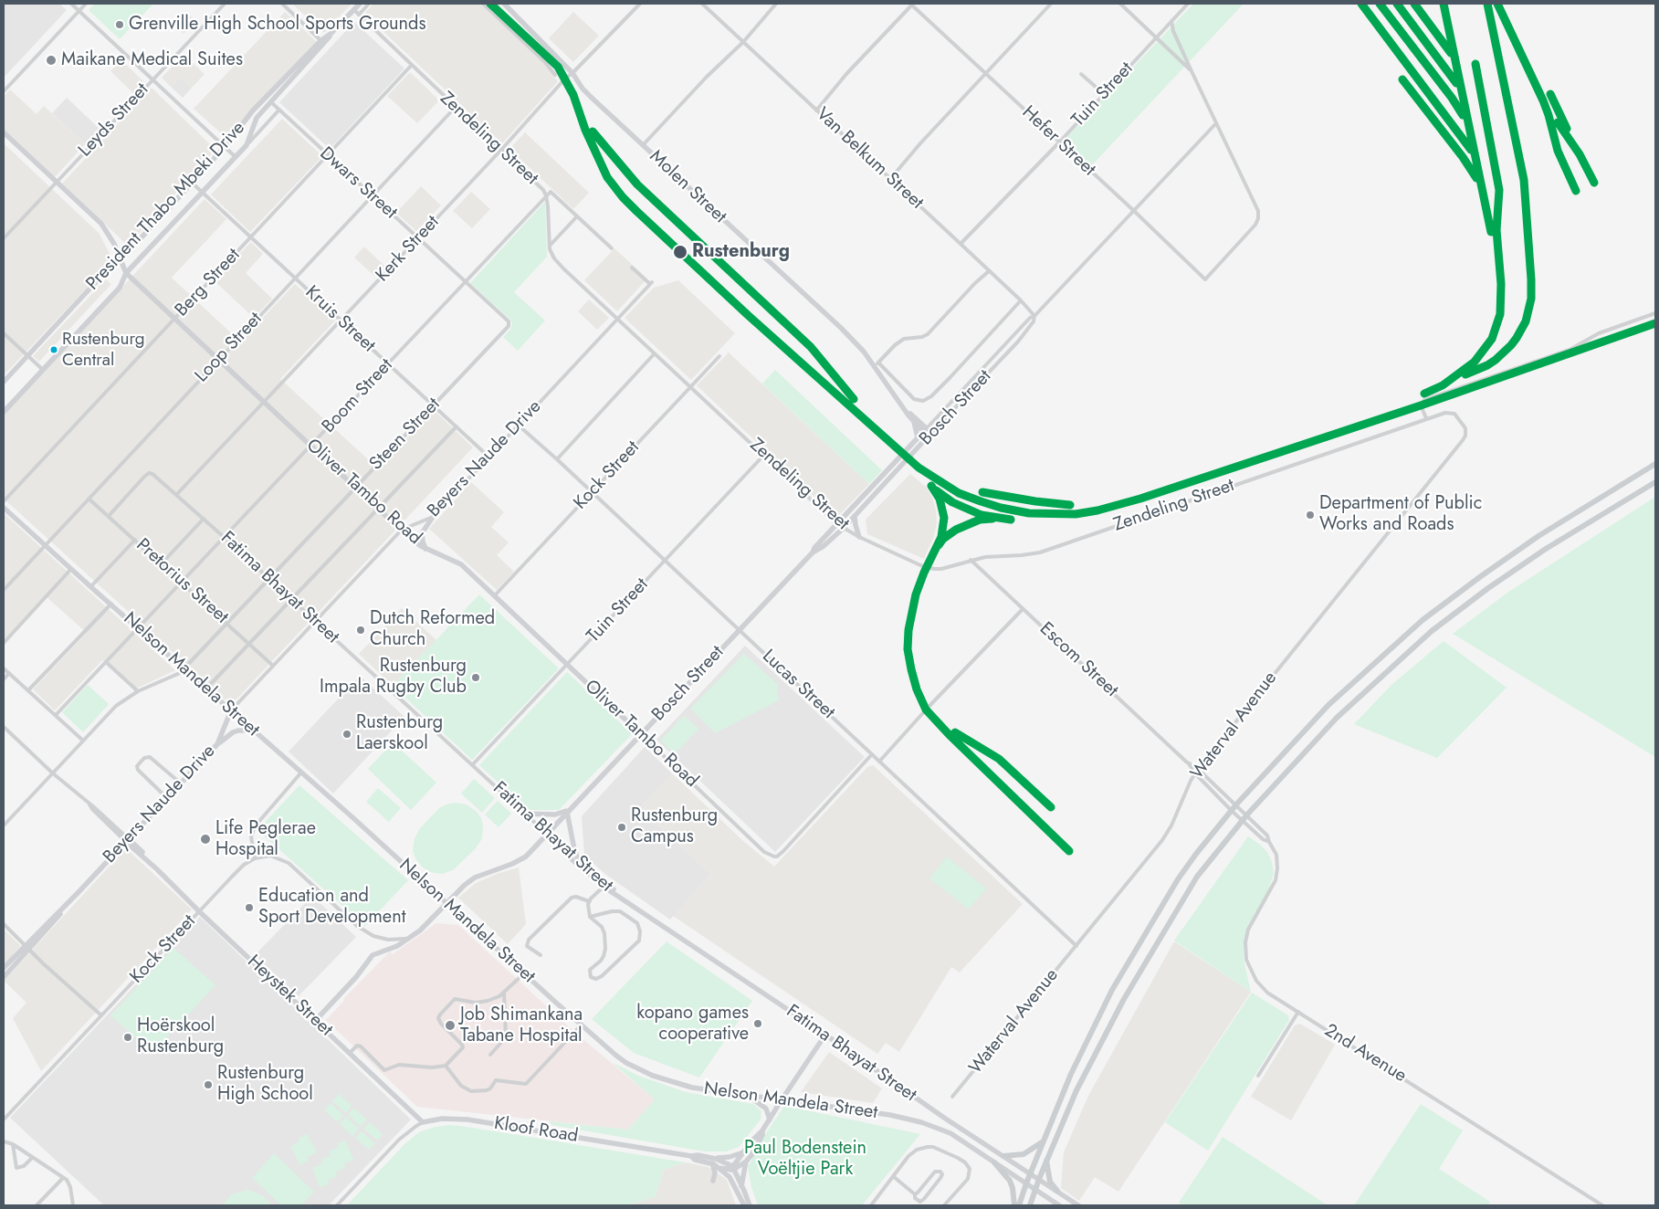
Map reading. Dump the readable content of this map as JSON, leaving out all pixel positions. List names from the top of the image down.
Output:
{
  "streets": {
    "street": [
      "Tuin Street",
      "Leyds Street",
      "Zendeling Street",
      "Hefer Street",
      "Van Belkum Street",
      "Dwars Street",
      "Molen Street",
      "President Thabo Mbeki Drive",
      "Kerk Street",
      "Berg Street",
      "Kruis Street",
      "Loop Street",
      "Boom Street",
      "Bosch Street",
      "Steen Street",
      "Beyers Naude Drive",
      "Kock Street",
      "Oliver Tambo Road",
      "Pretorius Street",
      "Fatima Bhayat Street",
      "Escom Street",
      "Nelson Mandela Street",
      "Lucas Street",
      "Waterval Avenue",
      "Heystek Street",
      "2nd Avenue",
      "Kloof Road"
    ]
  },
  "crossings": [
    ["Tuin Street", "Zendeling Street"],
    ["Tuin Street", "Hefer Street"],
    ["Tuin Street", "Van Belkum Street"],
    ["Tuin Street", "Oliver Tambo Road"],
    ["Tuin Street", "Fatima Bhayat Street"],
    ["Tuin Street", "Lucas Street"],
    ["Leyds Street", "Oliver Tambo Road"],
    ["Zendeling Street", "President Thabo Mbeki Drive"],
    ["Zendeling Street", "Kerk Street"],
    ["Zendeling Street", "Berg Street"],
    ["Zendeling Street", "Loop Street"],
    ["Zendeling Street", "Boom Street"],
    ["Zendeling Street", "Bosch Street"],
    ["Zendeling Street", "Beyers Naude Drive"],
    ["Zendeling Street", "Kock Street"],
    ["Zendeling Street", "Escom Street"],
    ["Zendeling Street", "Waterval Avenue"],
    ["Hefer Street", "Bosch Street"],
    ["Van Belkum Street", "Bosch Street"],
    ["Dwars Street", "President Thabo Mbeki Drive"],
    ["Dwars Street", "Kerk Street"],
    ["Dwars Street", "Berg Street"],
    ["Dwars Street", "Loop Street"],
    ["Dwars Street", "Boom Street"],
    ["Dwars Street", "Steen Street"],
    ["Molen Street", "Kerk Street"],
    ["President Thabo Mbeki Drive", "Kruis Street"],
    ["President Thabo Mbeki Drive", "Oliver Tambo Road"],
    ["Kerk Street", "Kruis Street"],
    ["Kerk Street", "Oliver Tambo Road"],
    ["Kerk Street", "Fatima Bhayat Street"],
    ["Berg Street", "Kruis Street"],
    ["Berg Street", "Oliver Tambo Road"],
    ["Kruis Street", "Loop Street"],
    ["Kruis Street", "Boom Street"],
    ["Kruis Street", "Steen Street"],
    ["Kruis Street", "Beyers Naude Drive"],
    ["Loop Street", "Oliver Tambo Road"],
    ["Loop Street", "Pretorius Street"],
    ["Loop Street", "Nelson Mandela Street"],
    ["Boom Street", "Oliver Tambo Road"],
    ["Boom Street", "Pretorius Street"],
    ["Boom Street", "Fatima Bhayat Street"],
    ["Boom Street", "Nelson Mandela Street"],
    ["Bosch Street", "Oliver Tambo Road"],
    ["Bosch Street", "Fatima Bhayat Street"],
    ["Bosch Street", "Nelson Mandela Street"],
    ["Bosch Street", "Lucas Street"],
    ["Bosch Street", "Heystek Street"],
    ["Steen Street", "Oliver Tambo Road"],
    ["Steen Street", "Pretorius Street"],
    ["Steen Street", "Fatima Bhayat Street"],
    ["Steen Street", "Nelson Mandela Street"],
    ["Steen Street", "Heystek Street"],
    ["Beyers Naude Drive", "Oliver Tambo Road"],
    ["Beyers Naude Drive", "Pretorius Street"],
    ["Beyers Naude Drive", "Fatima Bhayat Street"],
    ["Beyers Naude Drive", "Nelson Mandela Street"],
    ["Beyers Naude Drive", "Lucas Street"],
    ["Beyers Naude Drive", "Heystek Street"],
    ["Kock Street", "Oliver Tambo Road"],
    ["Kock Street", "Lucas Street"],
    ["Kock Street", "Heystek Street"],
    ["Oliver Tambo Road", "Lucas Street"],
    ["Pretorius Street", "Fatima Bhayat Street"],
    ["Escom Street", "Waterval Avenue"],
    ["Escom Street", "2nd Avenue"],
    ["Lucas Street", "Waterval Avenue"],
    ["Heystek Street", "Kloof Road"]
  ],
  "parks": ["Paul Bodenstein Voëltjie Park"],
  "places": [
    "Grenville High School Sports Grounds",
    "Maikane Medical Suites",
    "Rustenburg",
    "Rustenburg Central",
    "Department of Public Works and Roads",
    "Dutch Reformed Church",
    "Rustenburg Impala Rugby Club",
    "Rustenburg Laerskool",
    "Rustenburg Campus",
    "Life Peglerae Hospital",
    "Education and Sport Development",
    "kopano games cooperative",
    "Job Shimankana Tabane Hospital",
    "Hoërskool Rustenburg",
    "Rustenburg High School"
  ]
}
